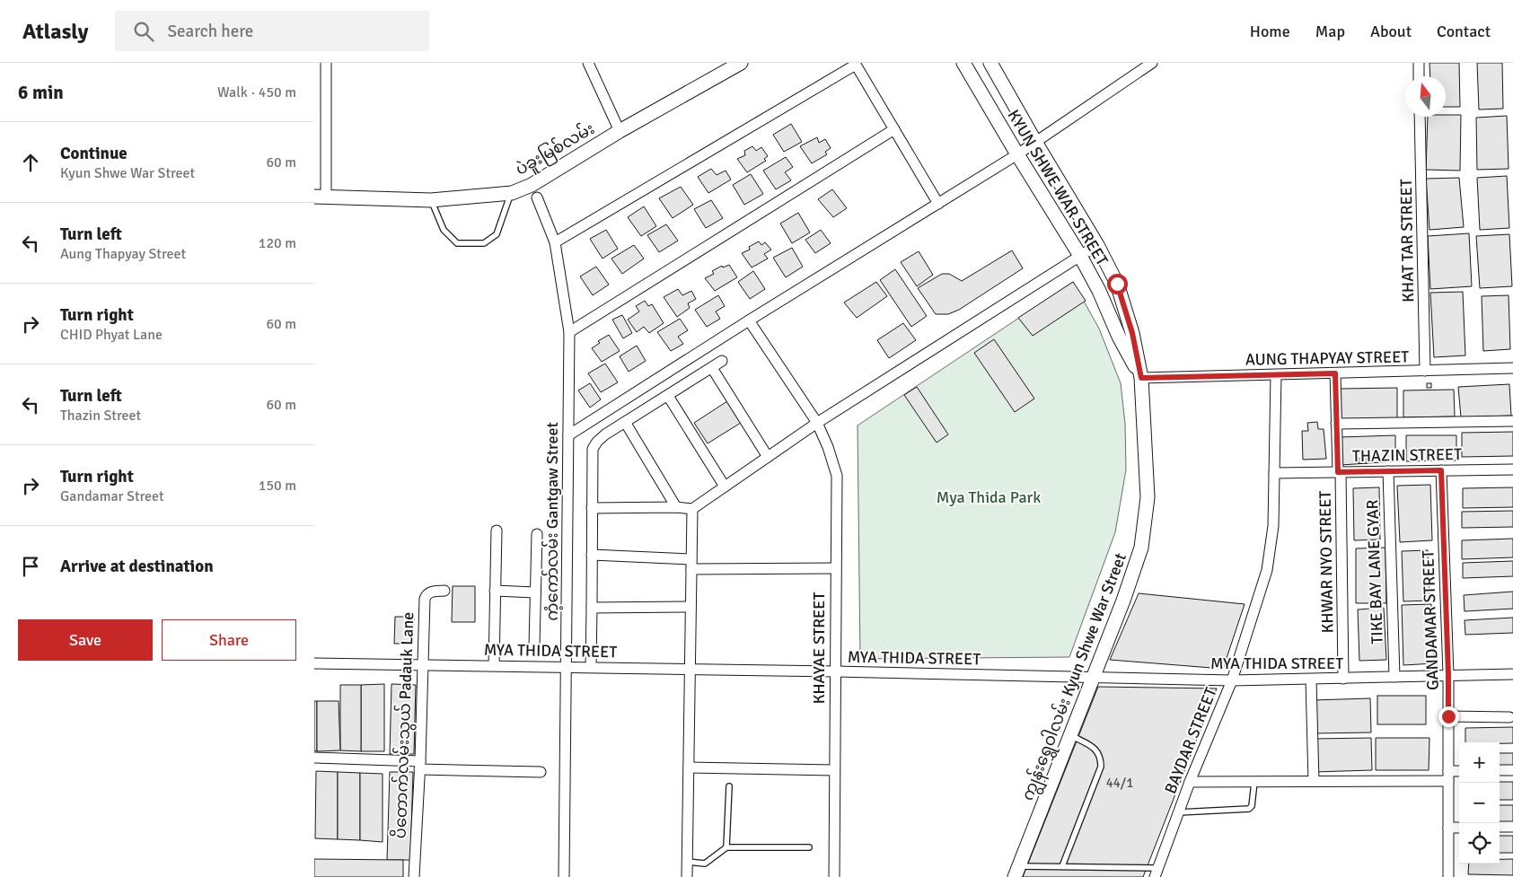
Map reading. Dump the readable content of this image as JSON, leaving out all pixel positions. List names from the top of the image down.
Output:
{
  "streets": {
    "street": [
      "ပဲခူးမြစ်လမ်း",
      "KYUN SHWE WAR STREET",
      "KHAT TAR STREET",
      "AUNG THAPYAY STREET",
      "THAZIN STREET",
      "ကံ့ကော်လမ်း Gantgaw Street",
      "KHWAR NYO STREET",
      "TIKE BAY LANE GYAR",
      "GANDAMAR STREET",
      "KHAYAE STREET",
      "MYA THIDA STREET",
      "ကျွန်းရွှေဝါလမ်း Kyun Shwe War Street",
      "ပိတောက်လမ်းသွယ် Padauk Lane",
      "BAYDAR STREET"
    ]
  },
  "crossings": [
    ["KYUN SHWE WAR STREET", "AUNG THAPYAY STREET"],
    ["KYUN SHWE WAR STREET", "ကျွန်းရွှေဝါလမ်း Kyun Shwe War Street"],
    ["KHAT TAR STREET", "AUNG THAPYAY STREET"],
    ["AUNG THAPYAY STREET", "KHWAR NYO STREET"],
    ["AUNG THAPYAY STREET", "ကျွန်းရွှေဝါလမ်း Kyun Shwe War Street"],
    ["AUNG THAPYAY STREET", "BAYDAR STREET"],
    ["THAZIN STREET", "KHWAR NYO STREET"],
    ["THAZIN STREET", "TIKE BAY LANE GYAR"],
    ["THAZIN STREET", "GANDAMAR STREET"],
    ["THAZIN STREET", "BAYDAR STREET"],
    ["ကံ့ကော်လမ်း Gantgaw Street", "MYA THIDA STREET"],
    ["KHWAR NYO STREET", "MYA THIDA STREET"],
    ["TIKE BAY LANE GYAR", "MYA THIDA STREET"],
    ["GANDAMAR STREET", "MYA THIDA STREET"],
    ["KHAYAE STREET", "MYA THIDA STREET"],
    ["MYA THIDA STREET", "ကျွန်းရွှေဝါလမ်း Kyun Shwe War Street"],
    ["MYA THIDA STREET", "ပိတောက်လမ်းသွယ် Padauk Lane"],
    ["MYA THIDA STREET", "BAYDAR STREET"]
  ],
  "parks": ["Mya Thida Park"],
  "house_numbers": ["44/1"],
  "north": "top",
  "page": {
    "header": "Atlasly",
    "search": "Search here",
    "nav": [
      "Home",
      "Map",
      "About",
      "Contact"
    ],
    "heading": ["6 min", "Walk · 450 m"],
    "list": [
      ["Continue", "Kyun Shwe War Street", "60 m"],
      ["Turn left", "Aung Thapyay Street", "120 m"],
      ["Turn right", "CHID Phyat Lane", "60 m"],
      ["Turn left", "Thazin Street", "60 m"],
      ["Turn right", "Gandamar Street", "150 m"],
      "Arrive at destination"
    ],
    "buttons": ["Save", "Share"],
    "map_buttons": ["+", "−"]
  }
}
